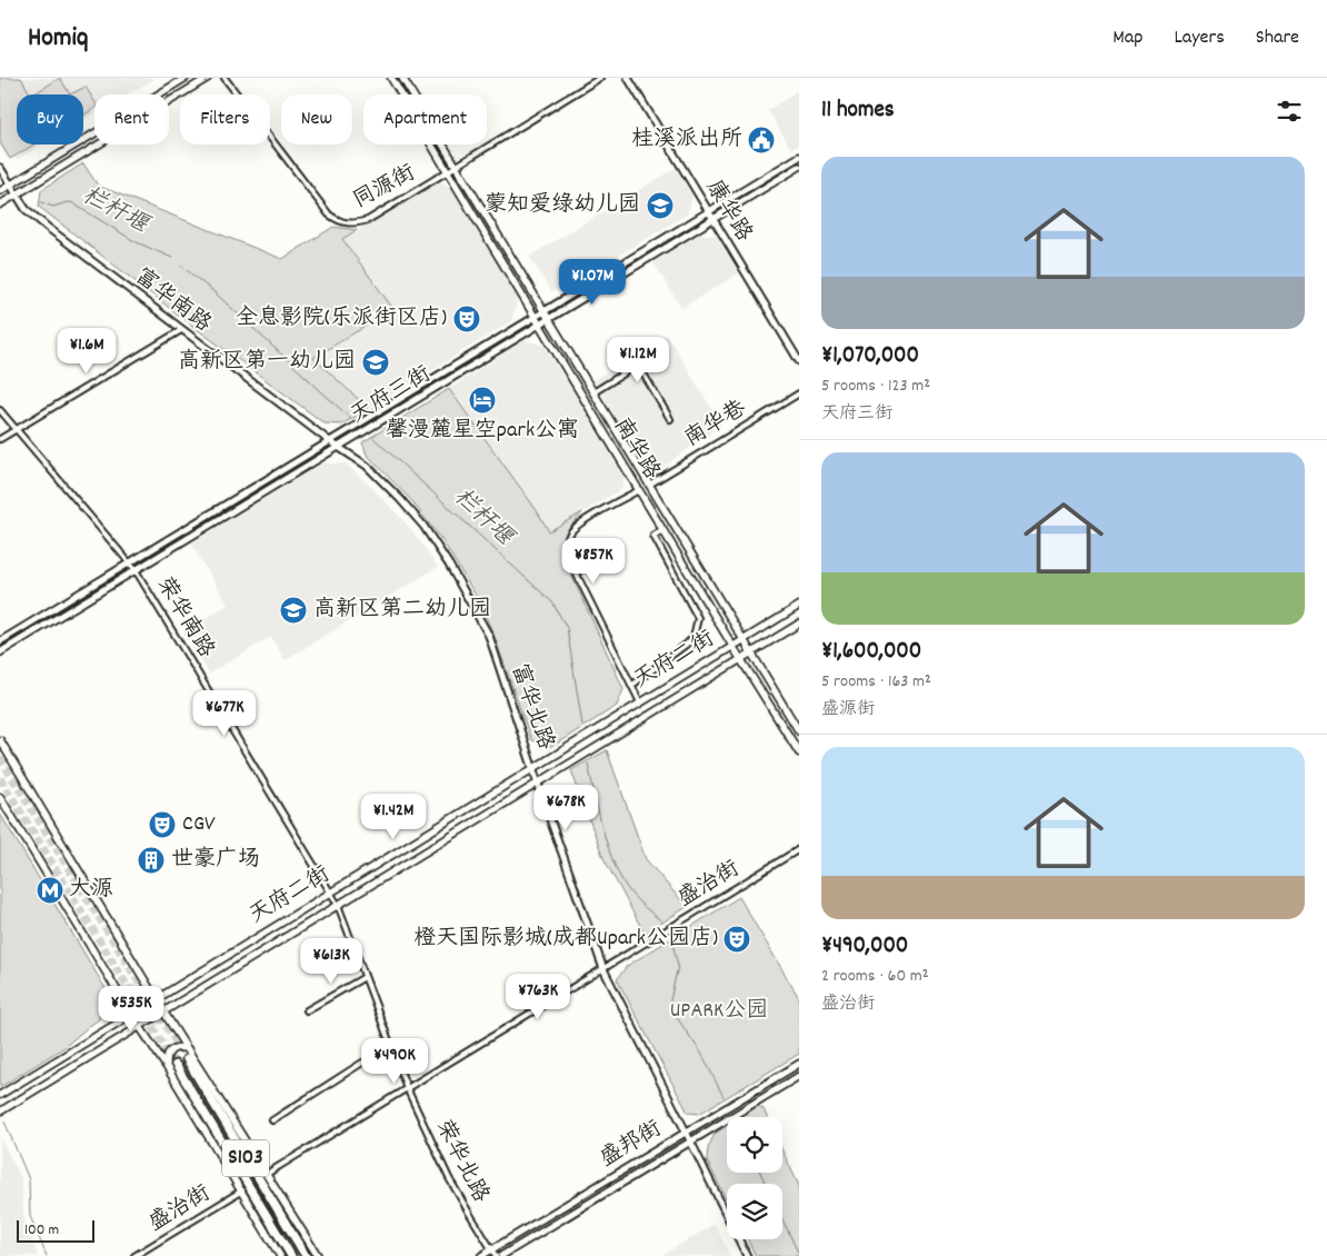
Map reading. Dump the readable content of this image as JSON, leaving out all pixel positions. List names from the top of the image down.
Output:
{
  "streets": {
    "highway": ["S103"],
    "main road": ["南华路", "天府二街"],
    "street": [
      "同源街",
      "康华路",
      "富华南路",
      "天府三街",
      "南华巷",
      "荣华南路",
      "富华北路",
      "盛治街",
      "盛邦街",
      "荣华北路"
    ]
  },
  "crossings": [
    ["同源街", "南华路"],
    ["康华路", "天府三街"],
    ["富华南路", "天府三街"],
    ["富华南路", "富华北路"],
    ["天府三街", "南华路"],
    ["天府三街", "荣华南路"],
    ["天府三街", "富华北路"],
    ["南华巷", "南华路"],
    ["南华路", "天府二街"],
    ["荣华南路", "天府二街"],
    ["荣华南路", "荣华北路"],
    ["天府二街", "富华北路"],
    ["天府二街", "荣华北路"],
    ["富华北路", "盛治街"],
    ["富华北路", "盛邦街"],
    ["盛治街", "荣华北路"],
    ["盛邦街", "荣华北路"]
  ],
  "water": ["栏杆堰"],
  "parks": ["UPARK公园"],
  "places": {
    "public building": ["桂溪派出所"],
    "school or university": ["蒙知爱绿幼儿园", "高新区第一幼儿园", "高新区第二幼儿园"],
    "theatre": ["全息影院(乐派街区店)", "CGV", "橙天国际影城(成都Upark公园店)"],
    "hotel": ["馨漫麓星空park公寓"],
    "building": ["世豪广场"],
    "metro station": ["大源"]
  },
  "scale_bar": "100 m",
  "page": {
    "header": "Homiq",
    "nav": ["Map", "Layers", "Share"],
    "heading": "11 homes",
    "chip": [
      "Buy",
      "Rent",
      "Filters",
      "New",
      "Apartment"
    ],
    "list": [
      {
        "name": "¥1,070,000",
        "note": "5 rooms · 123 m² · 天府三街"
      },
      {
        "name": "¥1,600,000",
        "note": "5 rooms · 163 m² · 盛源街"
      },
      {
        "name": "¥490,000",
        "note": "2 rooms · 60 m² · 盛治街"
      }
    ],
    "price": [
      "¥1.07M",
      "¥1.6M",
      "¥1.12M",
      "¥857K",
      "¥677K",
      "¥678K",
      "¥1.42M",
      "¥613K",
      "¥763K",
      "¥535K",
      "¥490K"
    ],
    "scale": "100 m"
  }
}
